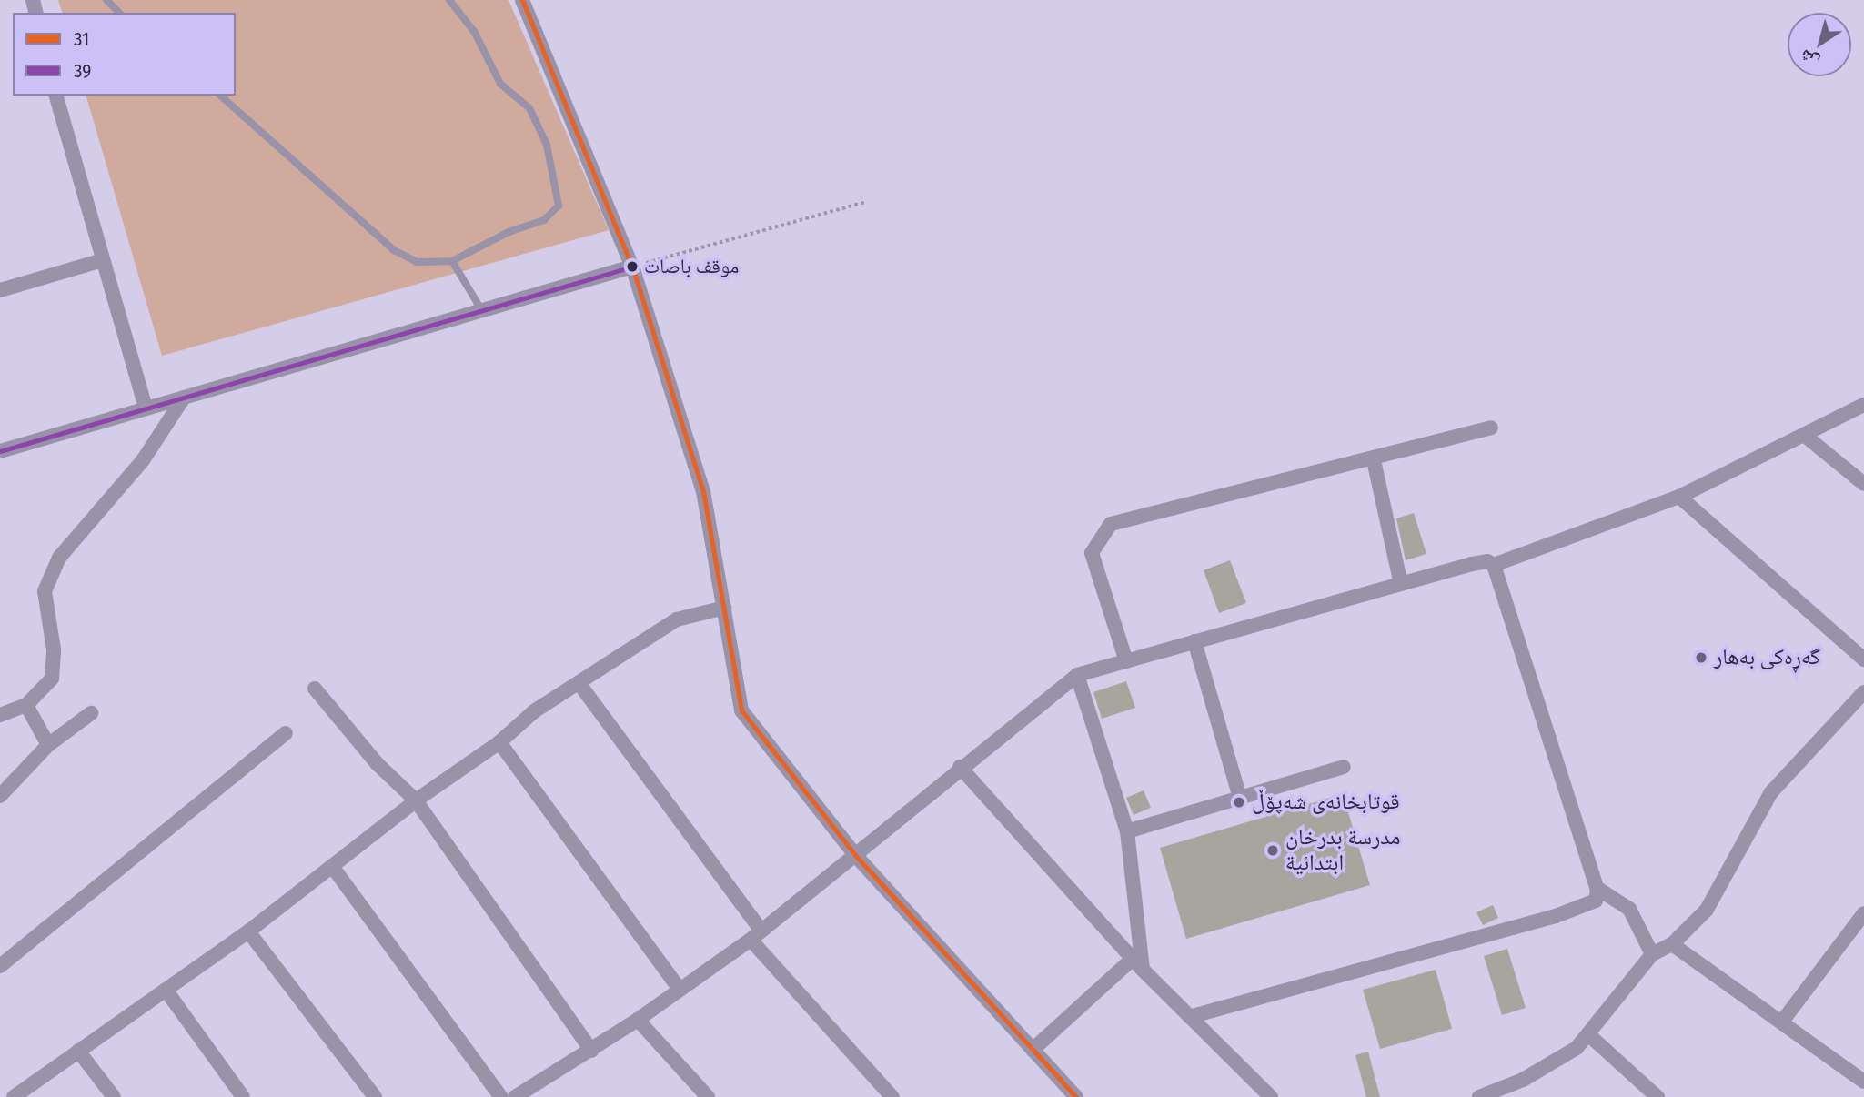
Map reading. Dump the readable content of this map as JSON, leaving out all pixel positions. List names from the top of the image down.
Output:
{
  "places": [
    "موقف باصات",
    "گەڕەکی بەهار",
    "قوتابخانەی شەپۆڵ",
    "مدرسة بدرخان ابتدائية"
  ],
  "lines": ["transit line 31", "transit line 39"],
  "legend": ["31", "39"],
  "north": "bottom left"
}
